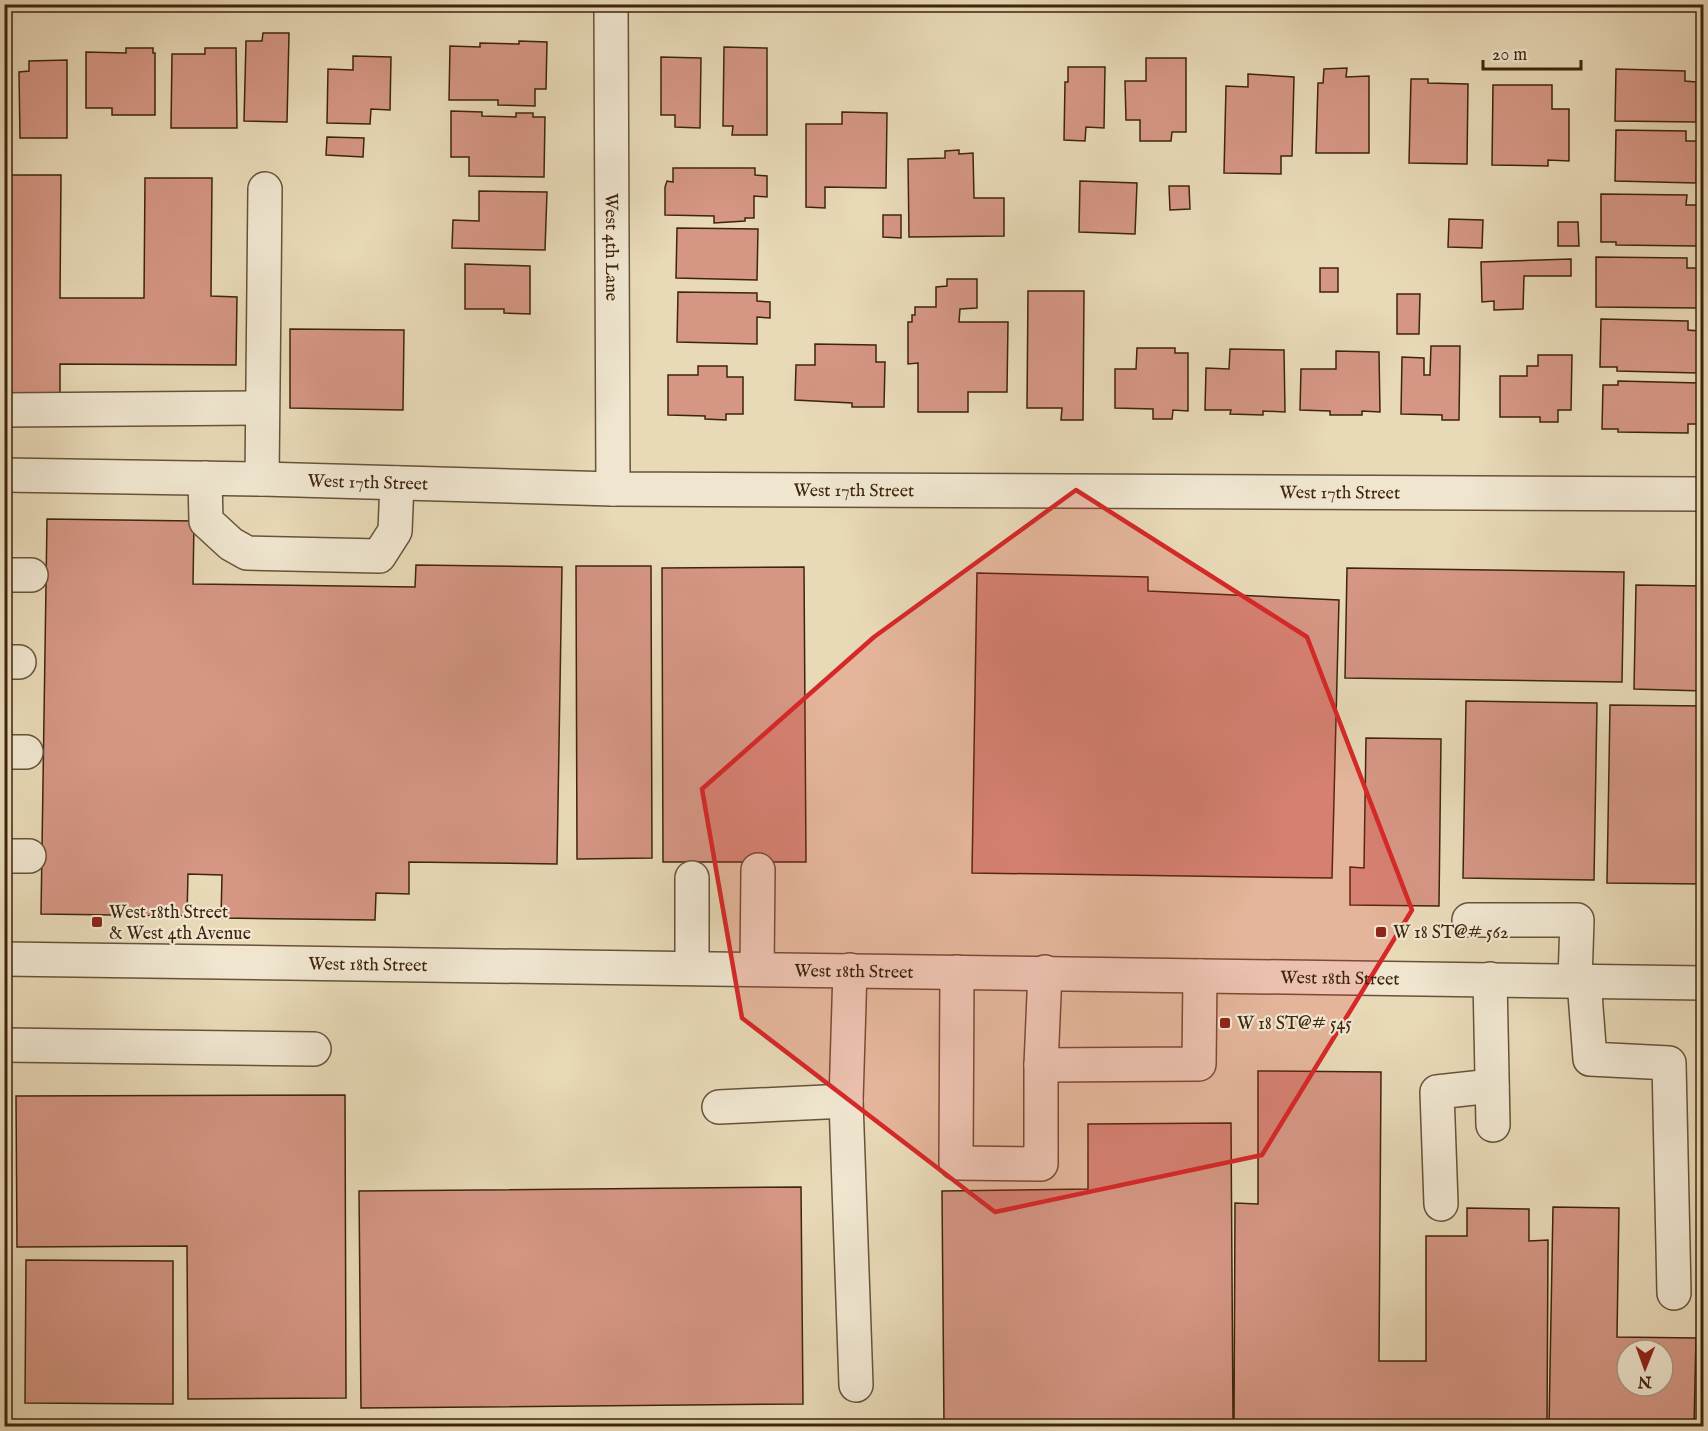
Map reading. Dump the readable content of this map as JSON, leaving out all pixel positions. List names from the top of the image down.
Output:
{
  "streets": {
    "street": ["West 4th Lane", "West 17th Street", "West 18th Street"]
  },
  "crossings": [
    ["West 4th Lane", "West 17th Street"]
  ],
  "places": {
    "transit": ["West 18th Street & West 4th Avenue", "W 18 ST@# 562", "W 18 ST@# 545"]
  },
  "scale_bar": "20 m",
  "north": "bottom"
}
